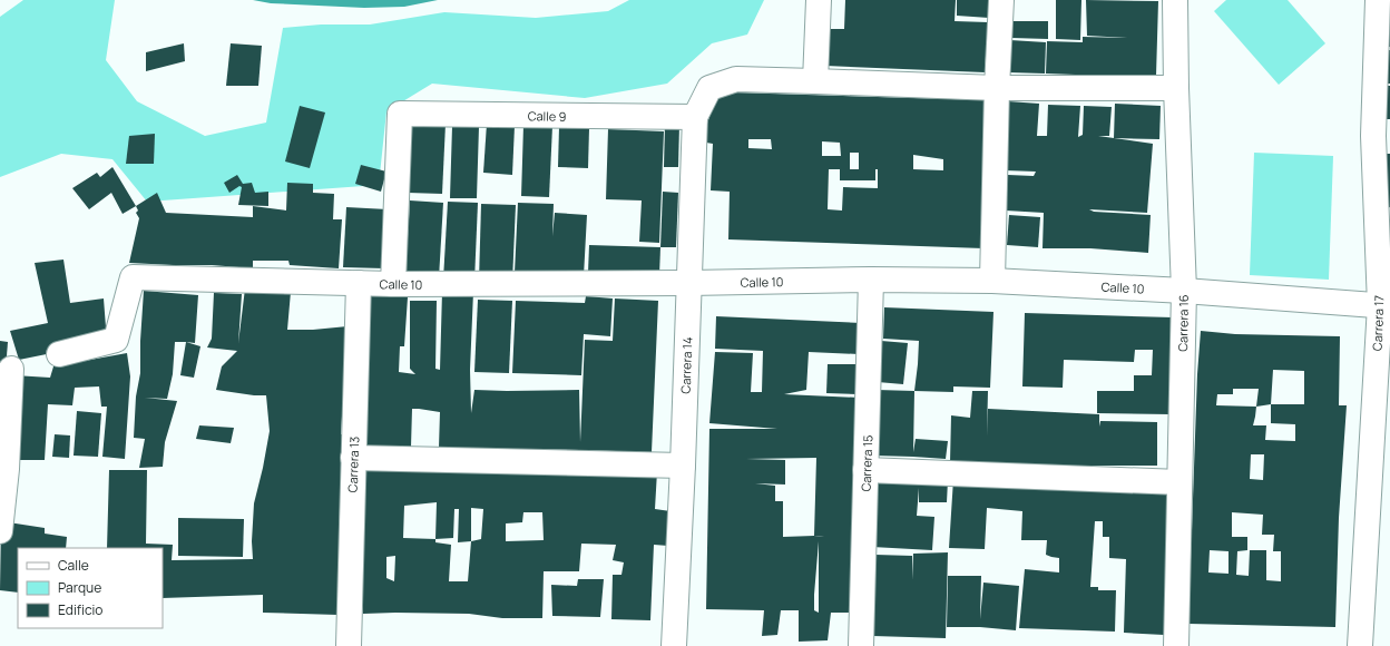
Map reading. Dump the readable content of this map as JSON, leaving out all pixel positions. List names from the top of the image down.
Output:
{
  "streets": {
    "street": [
      "Calle 9",
      "Calle 10",
      "Carrera 16",
      "Carrera 17",
      "Carrera 14",
      "Carrera 15",
      "Carrera 13"
    ]
  },
  "crossings": [
    ["Calle 9", "Calle 10"],
    ["Calle 9", "Carrera 14"],
    ["Calle 10", "Carrera 16"],
    ["Calle 10", "Carrera 17"],
    ["Calle 10", "Carrera 14"],
    ["Calle 10", "Carrera 15"],
    ["Calle 10", "Carrera 13"]
  ],
  "legend": ["Calle", "Parque", "Edificio"]
}
